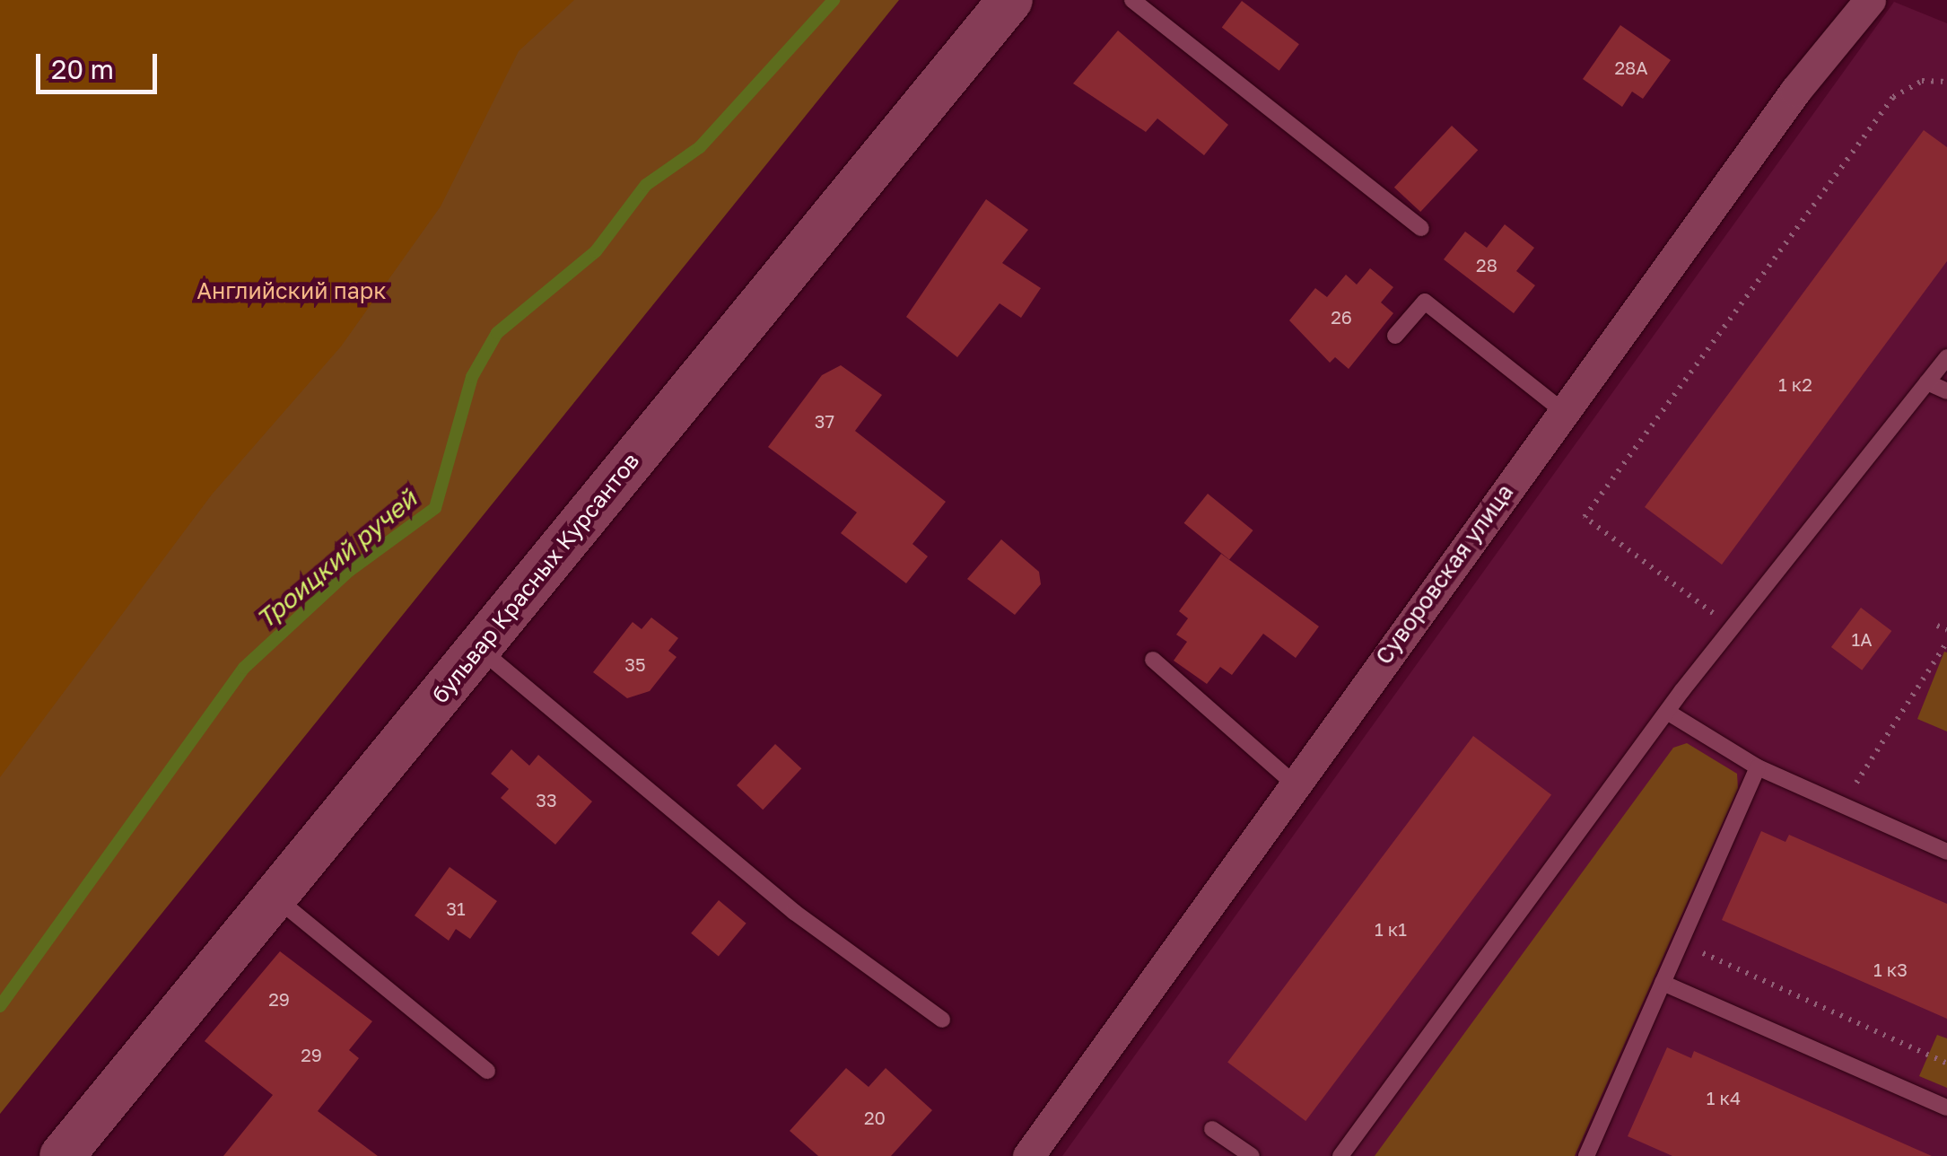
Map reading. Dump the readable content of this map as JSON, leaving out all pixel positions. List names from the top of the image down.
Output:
{
  "streets": {
    "street": ["Суворовская улица", "бульвар Красных Курсантов"]
  },
  "water": ["Троицкий ручей"],
  "parks": ["Английский парк"],
  "house_numbers": [
    "28А",
    "28",
    "26",
    "1 к2",
    "37",
    "1А",
    "35",
    "33",
    "31",
    "1 к1",
    "1 к3",
    "29",
    "29",
    "1 к4",
    "20"
  ],
  "scale_bar": "20 m"
}
